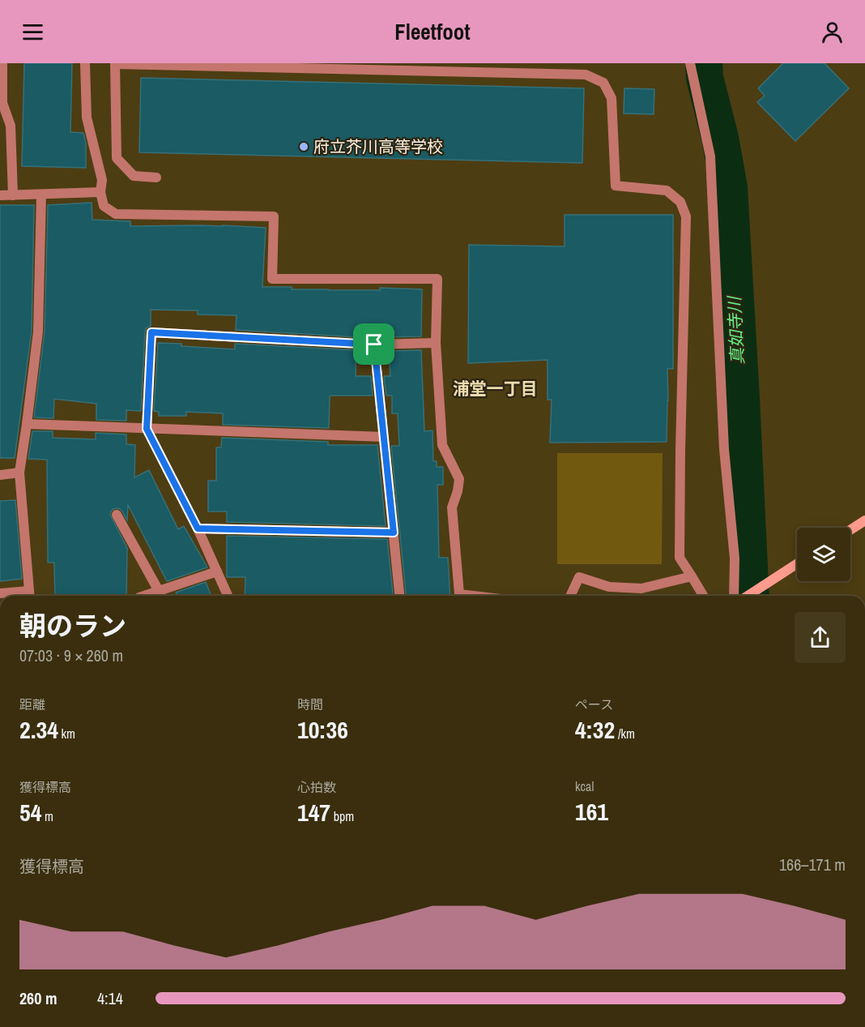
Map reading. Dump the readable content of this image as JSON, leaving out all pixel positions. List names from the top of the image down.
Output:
{
  "districts": ["浦堂一丁目"],
  "water": ["真如寺川"],
  "places": ["府立芥川高等学校"],
  "page": {
    "header": "Fleetfoot",
    "heading": ["朝のラン", "07:03 · 9 × 260 m"],
    "stats": [
      ["距離", "2.34 km"],
      ["時間", "10:36"],
      ["ペース", "4:32 /km"],
      ["獲得標高", "54 m"],
      ["心拍数", "147 bpm"],
      ["kcal", "161"]
    ],
    "chart": ["獲得標高", "166–171 m"],
    "list": [
      {
        "name": "260 m",
        "note": "4:14"
      }
    ]
  }
}
